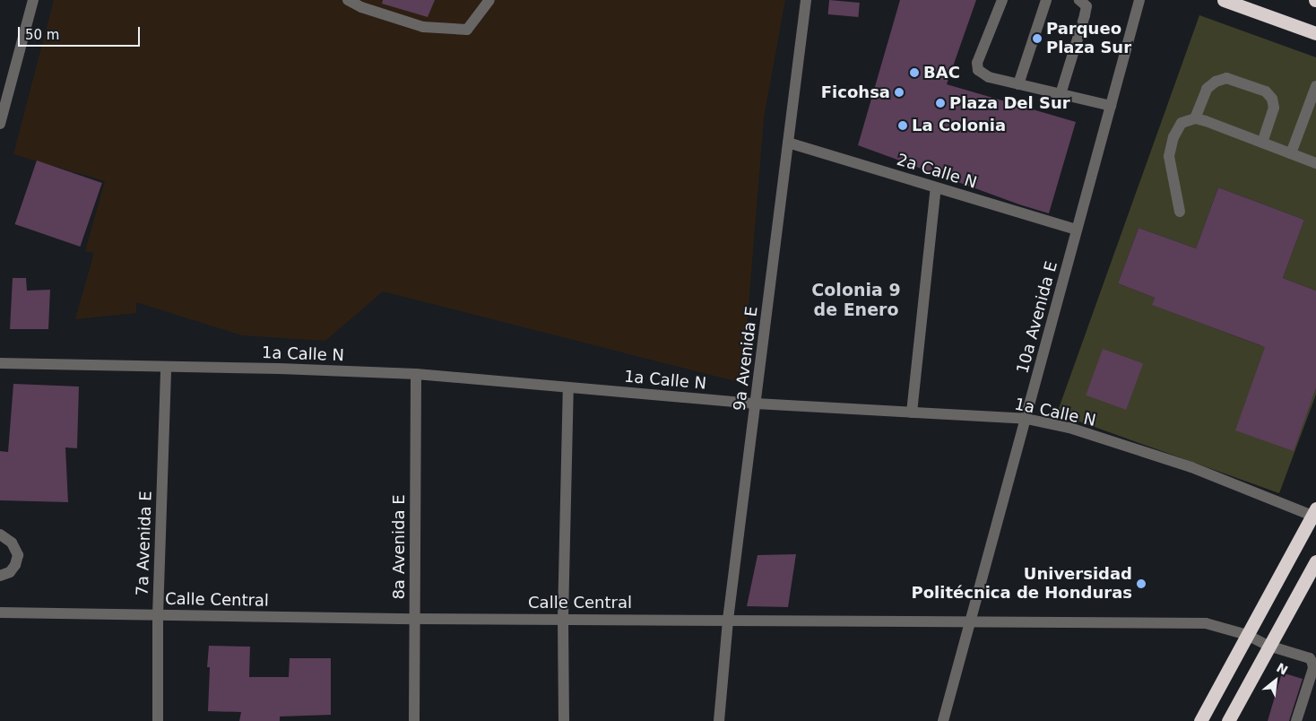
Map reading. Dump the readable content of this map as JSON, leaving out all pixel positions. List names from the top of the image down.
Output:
{
  "streets": {
    "street": [
      "2a Calle N",
      "10a Avenida E",
      "1a Calle N",
      "9a Avenida E",
      "7a Avenida E",
      "8a Avenida E",
      "Calle Central"
    ]
  },
  "crossings": [
    ["2a Calle N", "10a Avenida E"],
    ["2a Calle N", "9a Avenida E"],
    ["10a Avenida E", "1a Calle N"],
    ["10a Avenida E", "Calle Central"],
    ["1a Calle N", "9a Avenida E"],
    ["1a Calle N", "7a Avenida E"],
    ["1a Calle N", "8a Avenida E"],
    ["9a Avenida E", "Calle Central"],
    ["7a Avenida E", "Calle Central"],
    ["8a Avenida E", "Calle Central"]
  ],
  "districts": ["Colonia 9 de Enero"],
  "places": [
    "Parqueo Plaza Sur",
    "BAC",
    "Ficohsa",
    "Plaza Del Sur",
    "La Colonia",
    "Universidad Politécnica de Honduras"
  ],
  "scale_bar": "50 m",
  "north": "top right"
}
